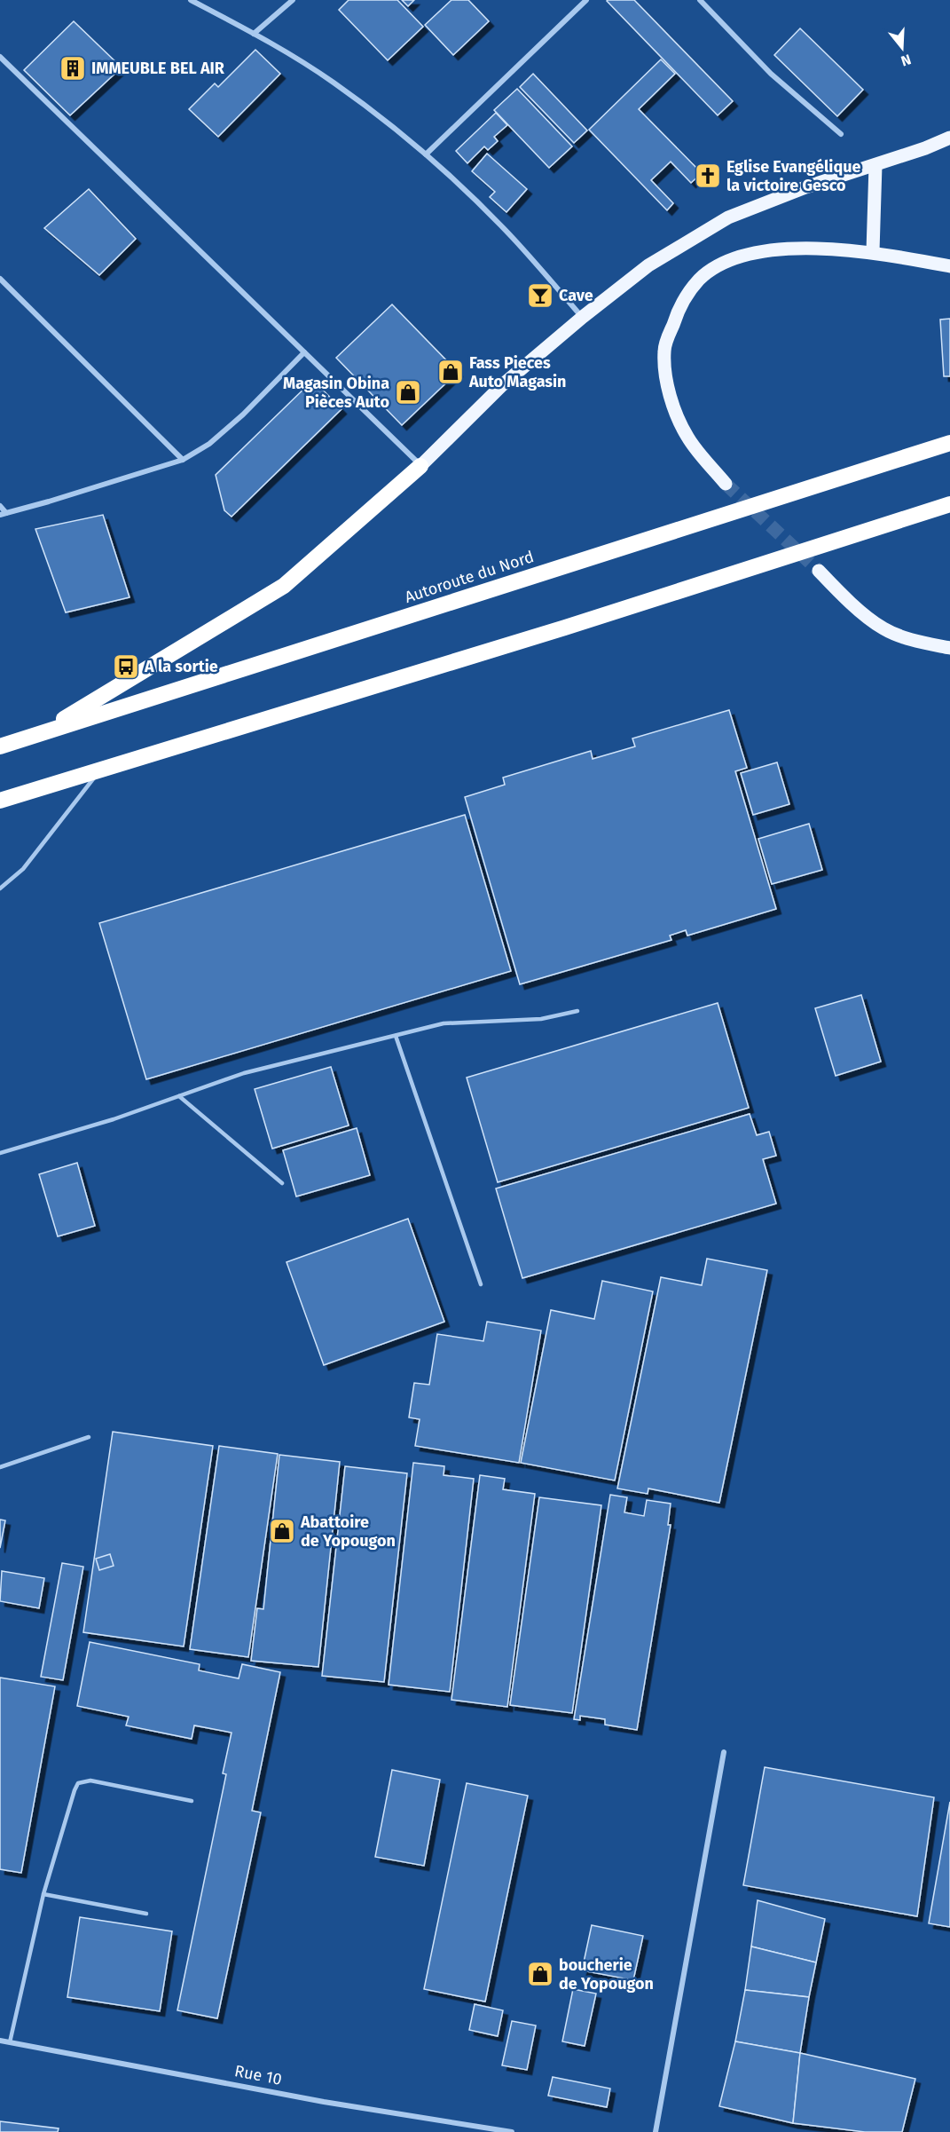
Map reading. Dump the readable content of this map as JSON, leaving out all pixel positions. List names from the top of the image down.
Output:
{
  "streets": {
    "highway": ["Autoroute du Nord"],
    "street": ["Rue 10"]
  },
  "places": {
    "building": ["IMMEUBLE BEL AIR"],
    "church": ["Eglise Evangélique la victoire Gesco"],
    "bar": ["Cave"],
    "shop": [
      "Fass Pieces Auto Magasin",
      "Magasin Obina Pièces Auto",
      "Abattoire de Yopougon",
      "boucherie de Yopougon"
    ],
    "bus stop": ["A la sortie"]
  },
  "north": "bottom"
}
